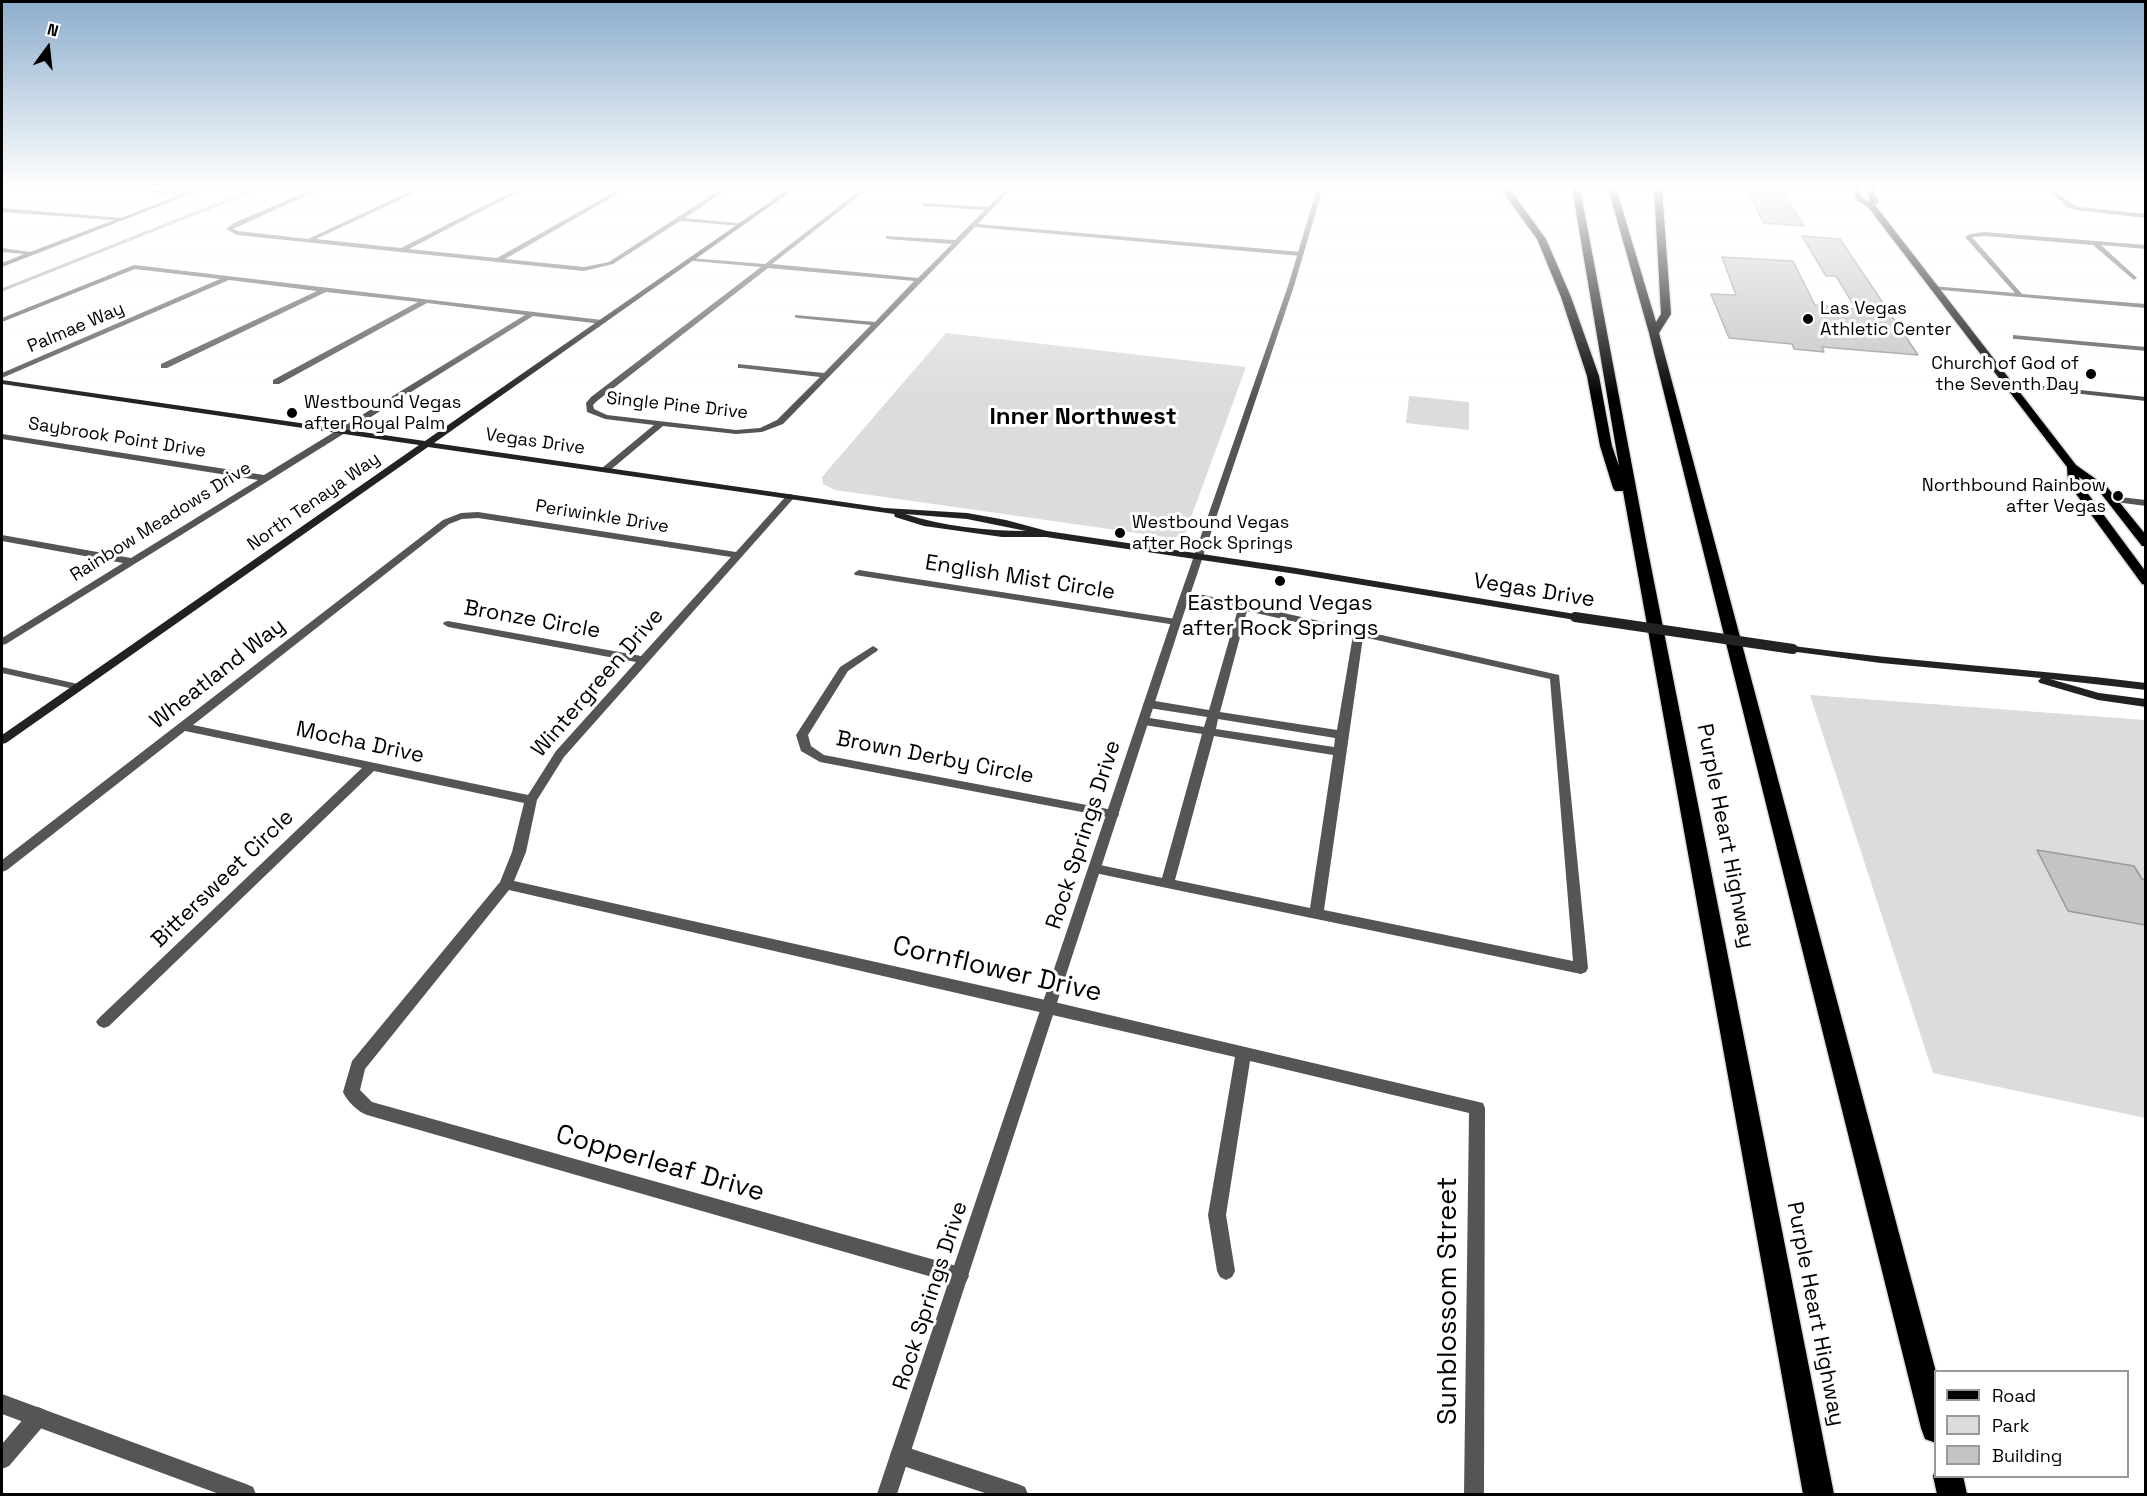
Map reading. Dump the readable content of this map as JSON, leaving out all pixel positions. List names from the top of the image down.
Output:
{
  "streets": {
    "highway": ["Purple Heart Highway"],
    "main road": ["Vegas Drive", "North Tenaya Way"],
    "street": [
      "Palmae Way",
      "Single Pine Drive",
      "Saybrook Point Drive",
      "Periwinkle Drive",
      "Rainbow Meadows Drive",
      "English Mist Circle",
      "Bronze Circle",
      "Wheatland Way",
      "Wintergreen Drive",
      "Mocha Drive",
      "Brown Derby Circle",
      "Rock Springs Drive",
      "Bittersweet Circle",
      "Cornflower Drive",
      "Copperleaf Drive",
      "Sunblossom Street"
    ]
  },
  "crossings": [
    ["Saybrook Point Drive", "Rainbow Meadows Drive"],
    ["Vegas Drive", "North Tenaya Way"],
    ["Vegas Drive", "Rainbow Meadows Drive"],
    ["Vegas Drive", "Wintergreen Drive"],
    ["Vegas Drive", "Rock Springs Drive"],
    ["Periwinkle Drive", "Wheatland Way"],
    ["Periwinkle Drive", "Wintergreen Drive"],
    ["English Mist Circle", "Rock Springs Drive"],
    ["Bronze Circle", "Wintergreen Drive"],
    ["Wheatland Way", "Mocha Drive"],
    ["Wintergreen Drive", "Mocha Drive"],
    ["Wintergreen Drive", "Cornflower Drive"],
    ["Wintergreen Drive", "Copperleaf Drive"],
    ["Mocha Drive", "Bittersweet Circle"],
    ["Brown Derby Circle", "Rock Springs Drive"],
    ["Rock Springs Drive", "Cornflower Drive"],
    ["Rock Springs Drive", "Copperleaf Drive"],
    ["Cornflower Drive", "Sunblossom Street"]
  ],
  "districts": ["Inner Northwest"],
  "places": [
    "Las Vegas Athletic Center",
    "Church of God of the Seventh Day",
    "Westbound Vegas after Royal Palm",
    "Northbound Rainbow after Vegas",
    "Westbound Vegas after Rock Springs",
    "Eastbound Vegas after Rock Springs"
  ],
  "legend": ["Road", "Park", "Building"],
  "north": "top"
}
